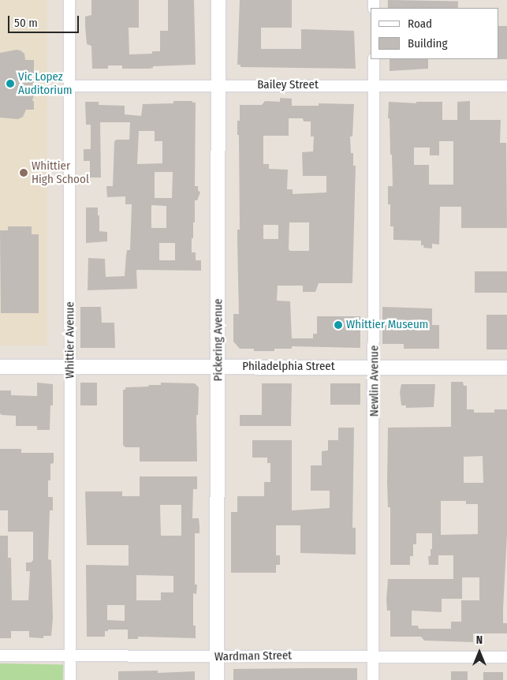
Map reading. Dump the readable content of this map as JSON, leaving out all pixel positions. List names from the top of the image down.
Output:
{
  "streets": {
    "street": [
      "Bailey Street",
      "Whittier Avenue",
      "Pickering Avenue",
      "Philadelphia Street",
      "Newlin Avenue",
      "Wardman Street"
    ]
  },
  "crossings": [
    ["Bailey Street", "Whittier Avenue"],
    ["Bailey Street", "Pickering Avenue"],
    ["Bailey Street", "Newlin Avenue"],
    ["Whittier Avenue", "Philadelphia Street"],
    ["Whittier Avenue", "Wardman Street"],
    ["Pickering Avenue", "Philadelphia Street"],
    ["Pickering Avenue", "Wardman Street"],
    ["Philadelphia Street", "Newlin Avenue"],
    ["Newlin Avenue", "Wardman Street"]
  ],
  "places": ["Vic Lopez Auditorium", "Whittier High School", "Whittier Museum"],
  "legend": ["Road", "Building"],
  "scale_bar": "50 m",
  "north": "top"
}
